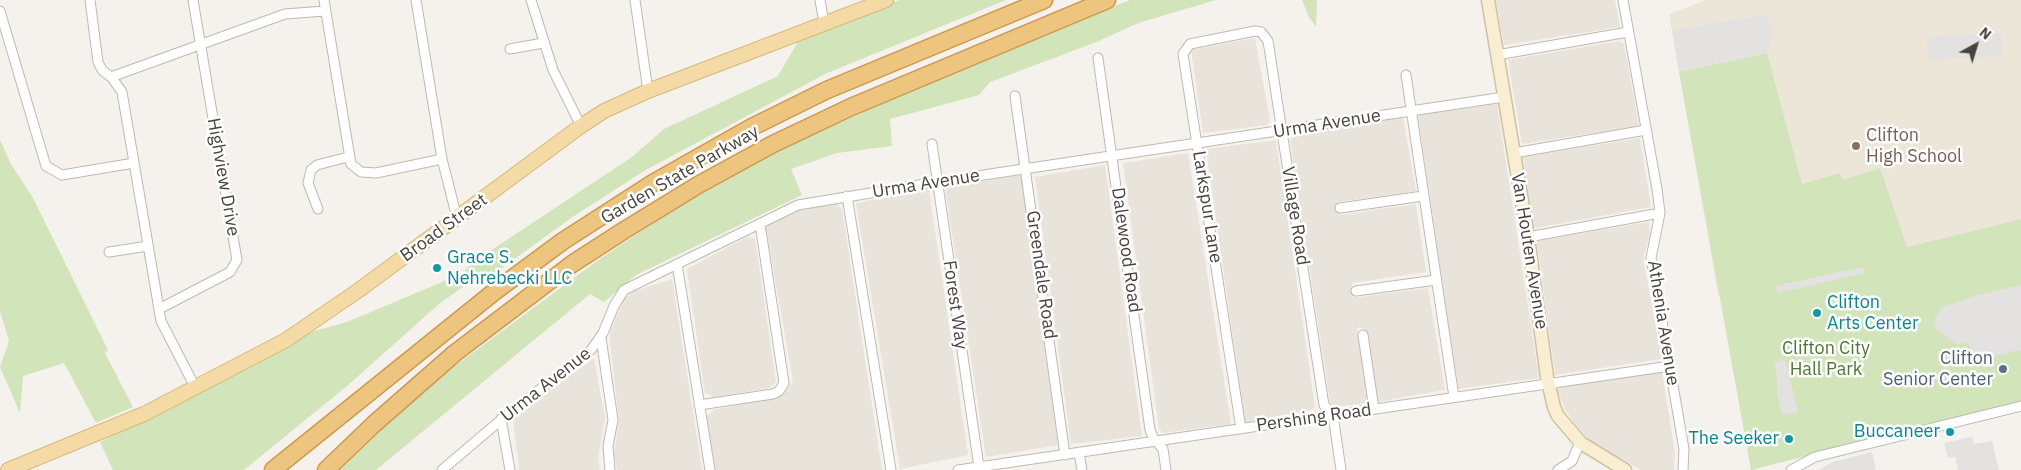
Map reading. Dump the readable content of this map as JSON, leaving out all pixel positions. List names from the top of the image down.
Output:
{
  "streets": {
    "highway": ["Garden State Parkway"],
    "main road": ["Broad Street", "Van Houten Avenue"],
    "street": [
      "Urma Avenue",
      "Highview Drive",
      "Larkspur Lane",
      "Village Road",
      "Dalewood Road",
      "Greendale Road",
      "Forest Way",
      "Athenia Avenue",
      "Pershing Road"
    ]
  },
  "crossings": [
    ["Urma Avenue", "Larkspur Lane"],
    ["Urma Avenue", "Village Road"],
    ["Urma Avenue", "Dalewood Road"],
    ["Urma Avenue", "Van Houten Avenue"],
    ["Urma Avenue", "Greendale Road"],
    ["Urma Avenue", "Forest Way"],
    ["Larkspur Lane", "Village Road"],
    ["Larkspur Lane", "Pershing Road"],
    ["Village Road", "Pershing Road"],
    ["Dalewood Road", "Pershing Road"],
    ["Van Houten Avenue", "Pershing Road"],
    ["Greendale Road", "Pershing Road"],
    ["Forest Way", "Pershing Road"],
    ["Athenia Avenue", "Pershing Road"]
  ],
  "parks": ["Clifton City Hall Park"],
  "places": [
    "Clifton High School",
    "Grace S. Nehrebecki LLC",
    "Clifton Arts Center",
    "Clifton Senior Center",
    "Buccaneer",
    "The Seeker"
  ],
  "north": "top right"
}
